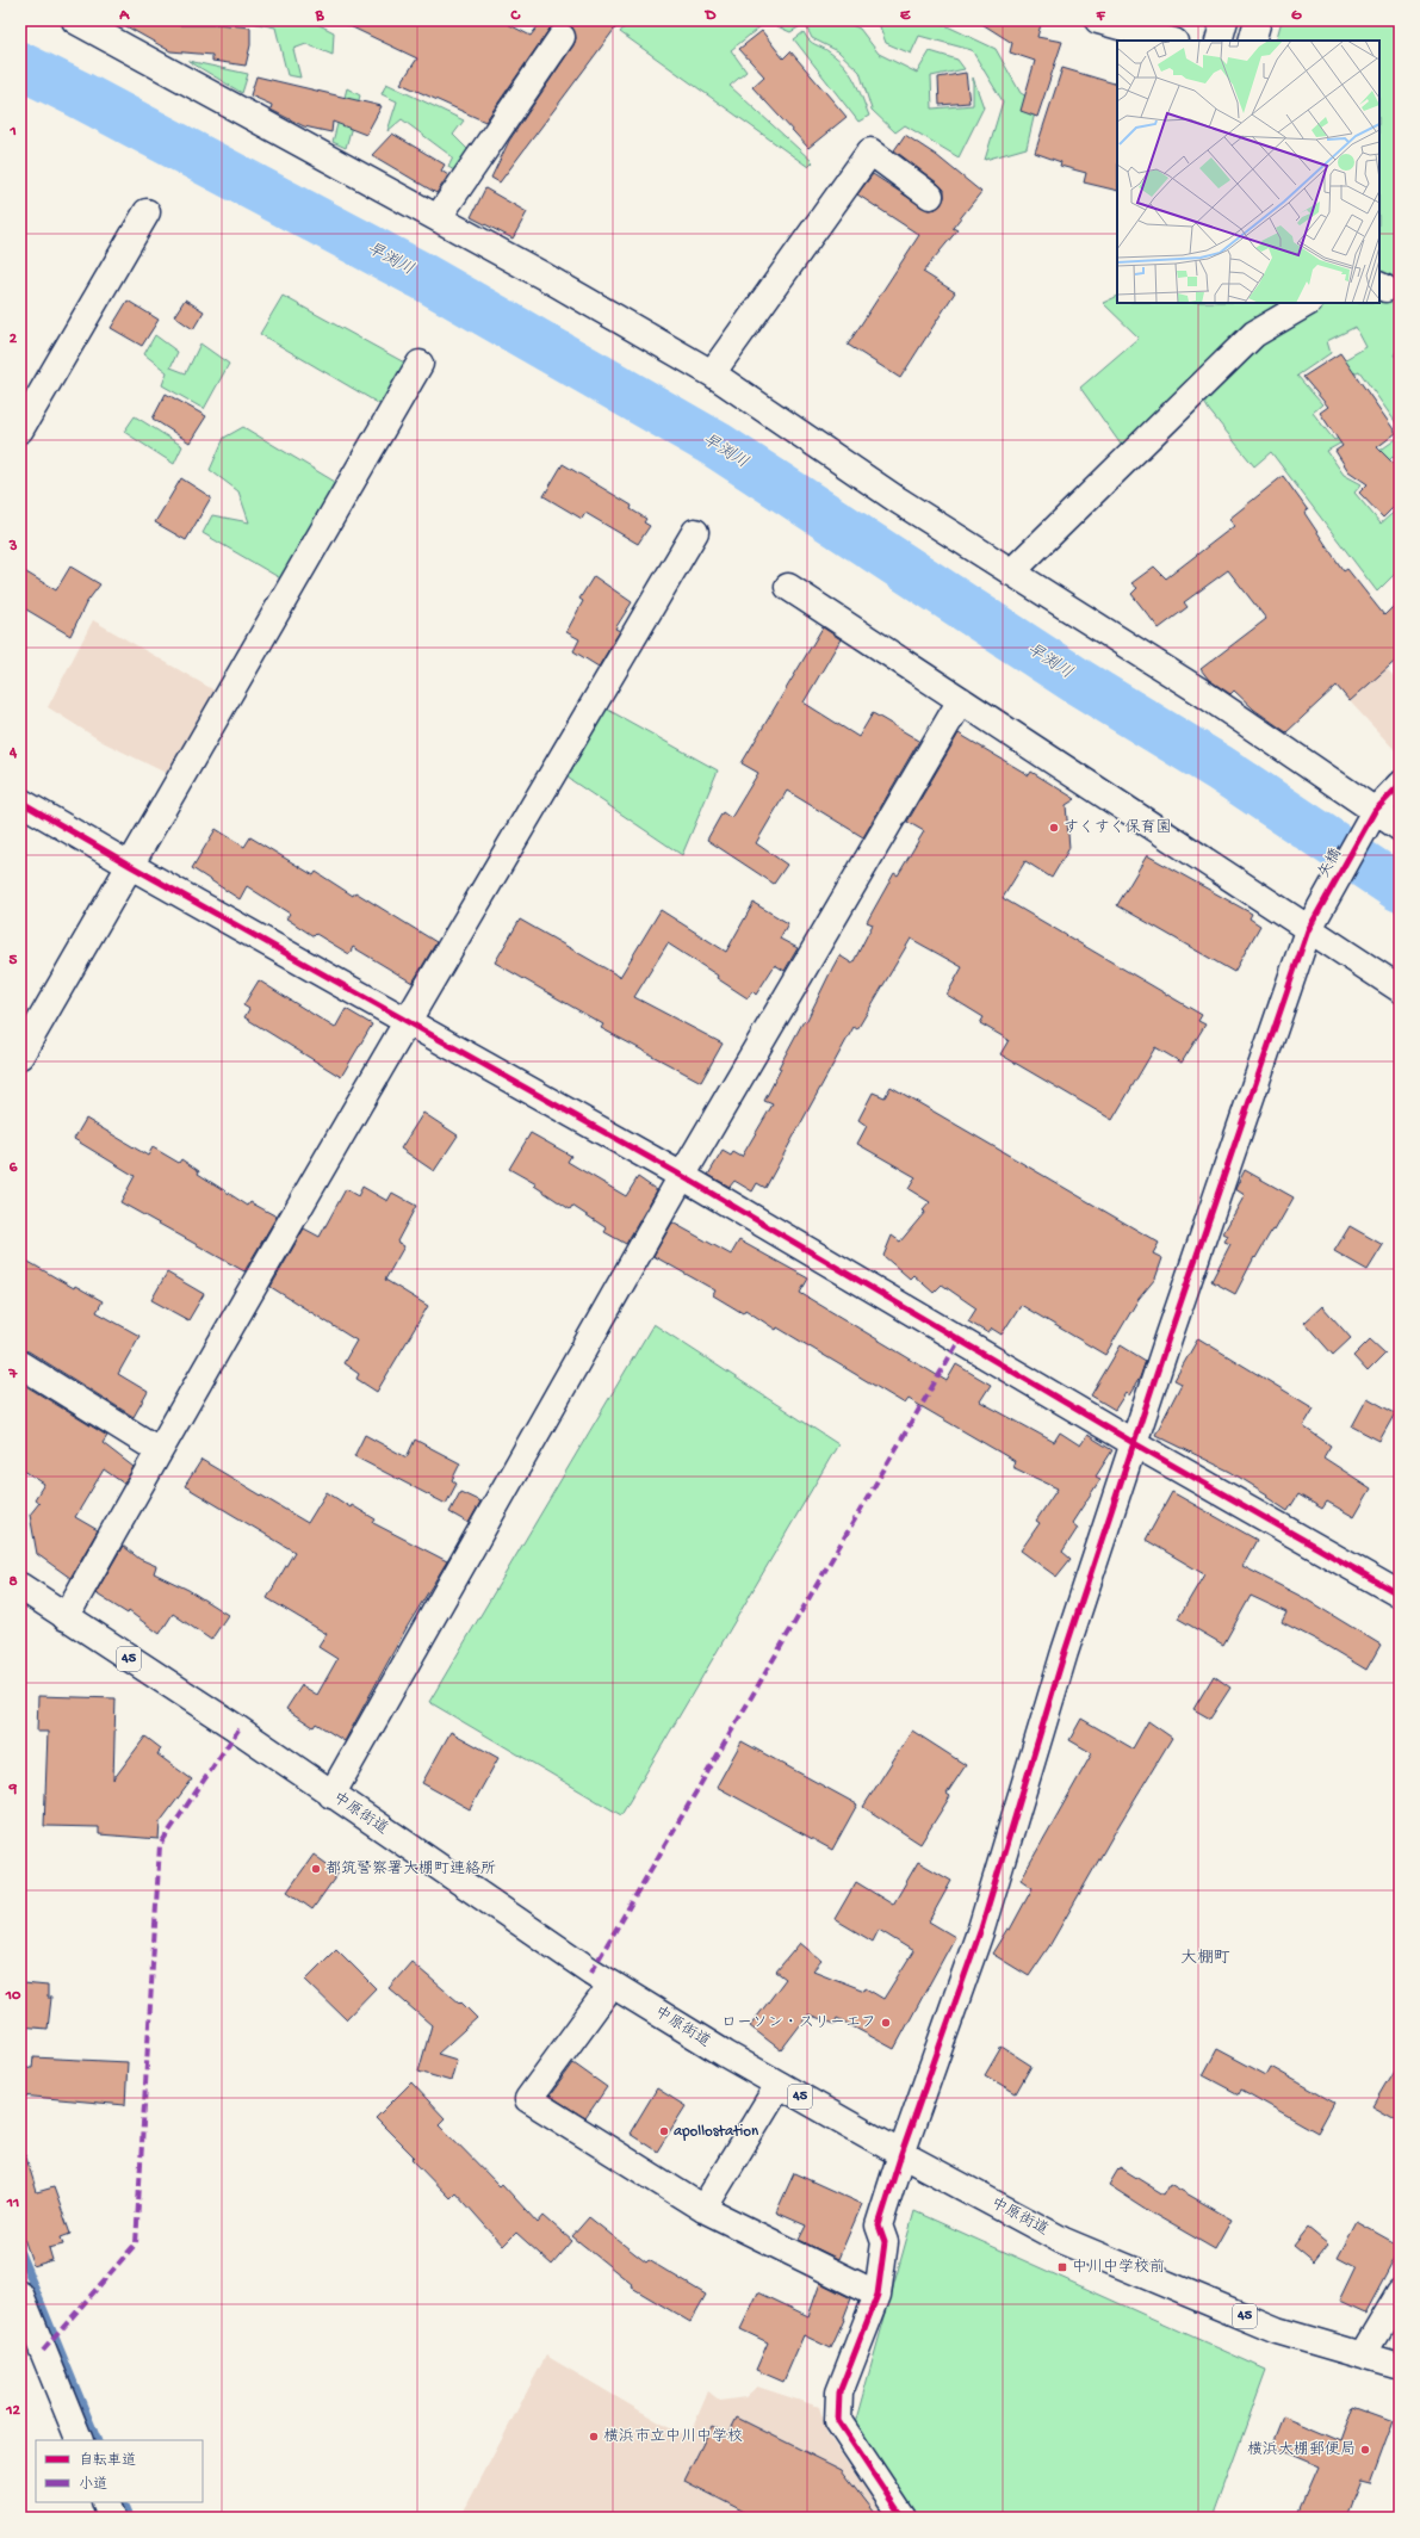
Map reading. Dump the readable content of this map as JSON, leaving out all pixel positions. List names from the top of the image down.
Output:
{
  "streets": {
    "street": ["矢橋", "45", "中原街道"]
  },
  "crossings": [
    ["矢橋", "中原街道"]
  ],
  "districts": ["大棚町"],
  "water": ["早渕川"],
  "places": {
    "other": [
      "すくすく保育園",
      "都筑警察署大棚町連絡所",
      "ローソン・スリーエフ",
      "apollostation",
      "横浜市立中川中学校",
      "横浜大棚郵便局"
    ],
    "transit": ["中川中学校前"]
  },
  "legend": ["自転車道", "小道"],
  "grid": {
    "columns": [
      "A",
      "B",
      "C",
      "D",
      "E",
      "F",
      "G"
    ],
    "rows": [
      "1",
      "2",
      "3",
      "4",
      "5",
      "6",
      "7",
      "8",
      "9",
      "10",
      "11",
      "12"
    ]
  }
}
